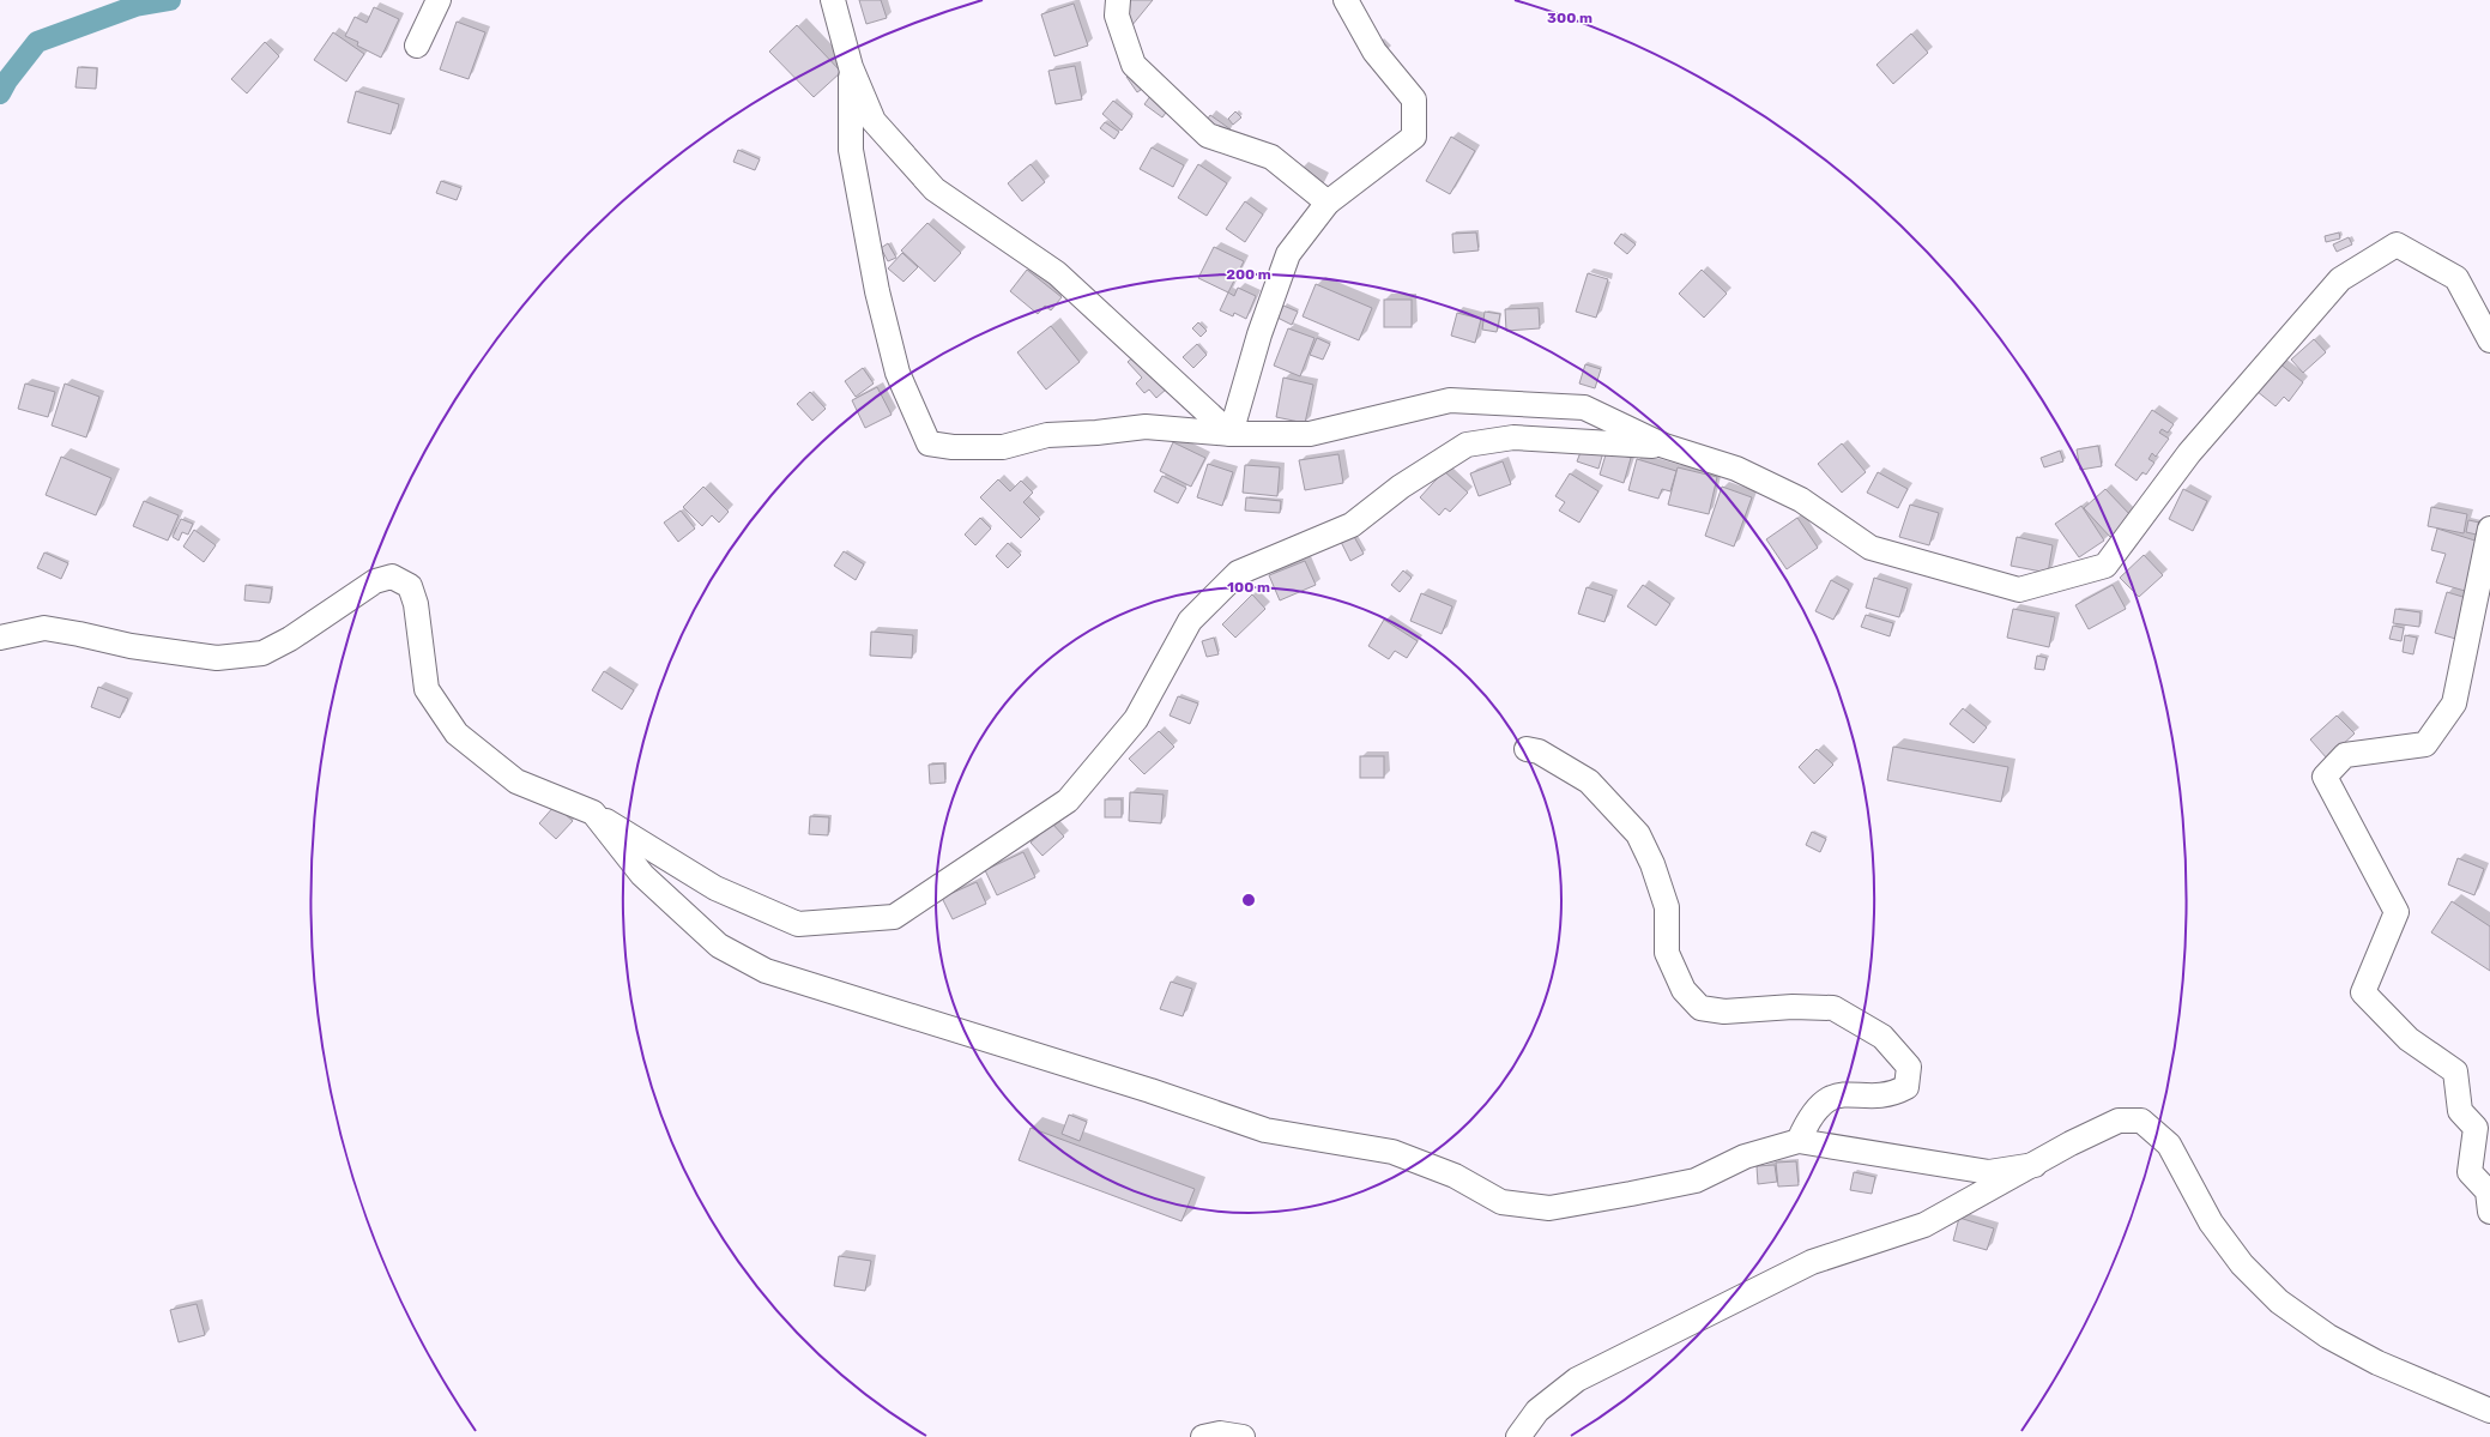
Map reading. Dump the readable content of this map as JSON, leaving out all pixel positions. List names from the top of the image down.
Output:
{
  "rings": ["300 m", "200 m", "100 m"]
}
